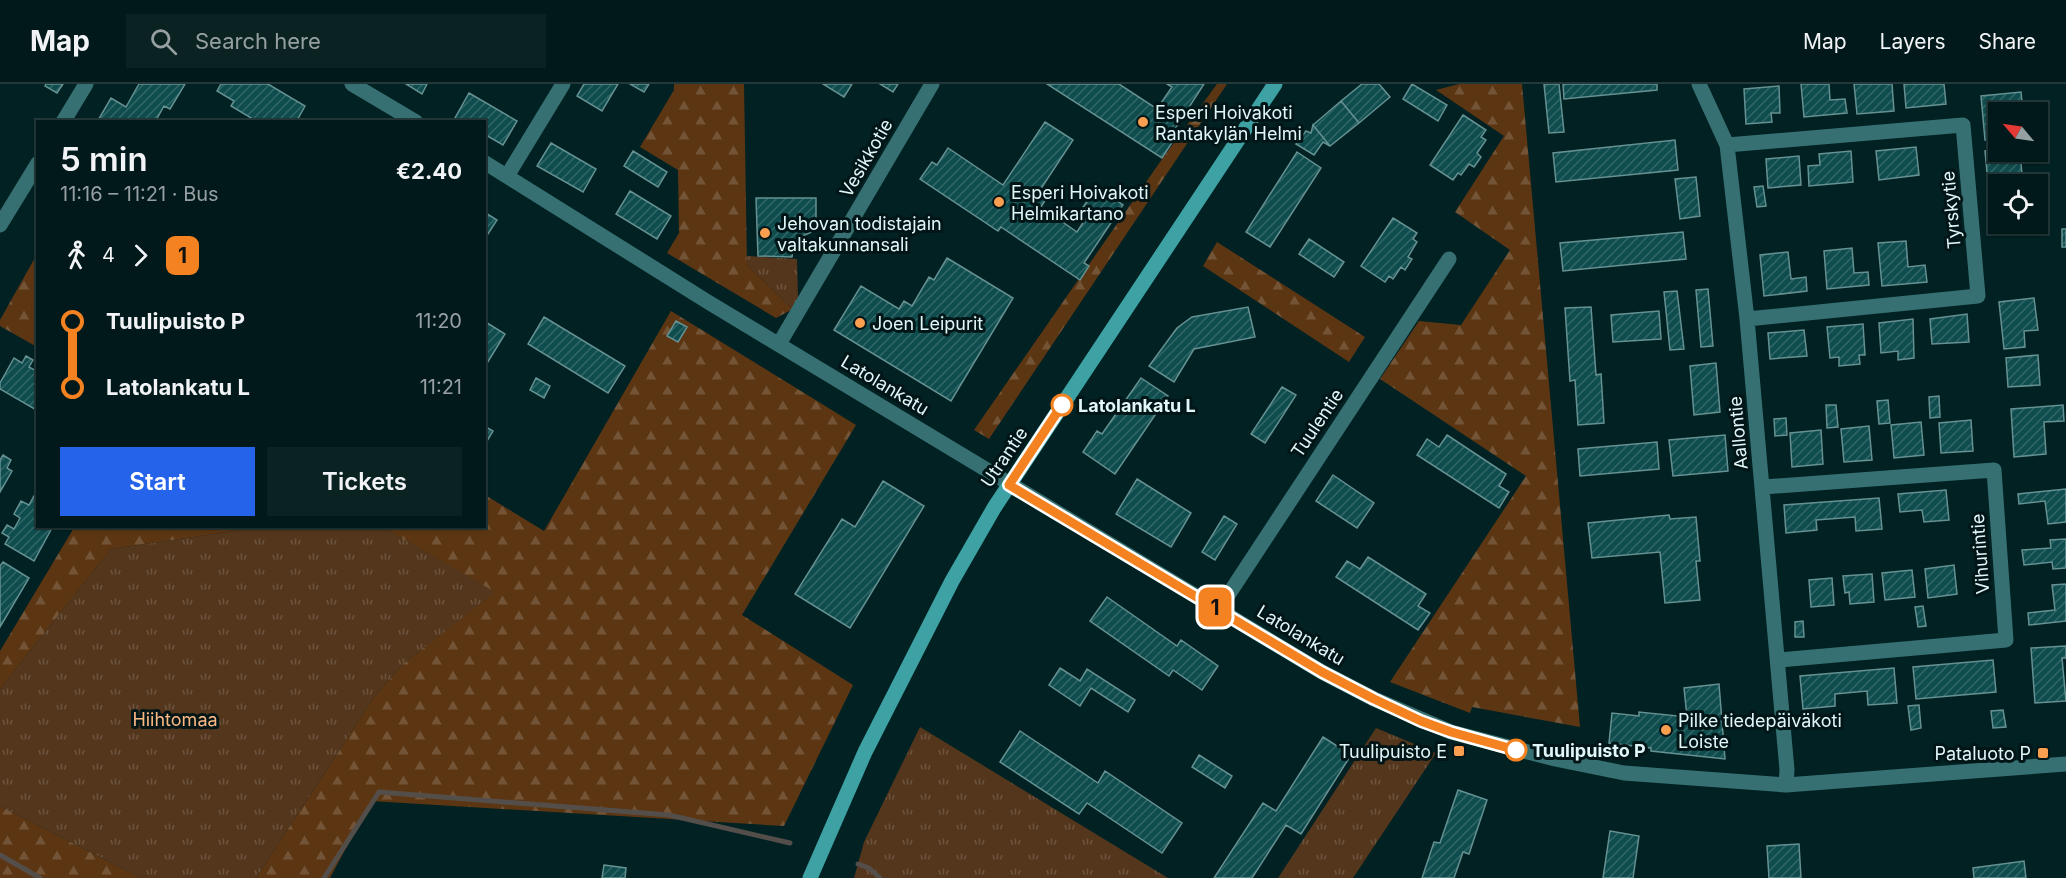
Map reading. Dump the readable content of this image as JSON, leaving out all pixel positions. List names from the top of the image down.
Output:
{
  "streets": {
    "main road": ["Utrantie"],
    "street": [
      "Vesikkotie",
      "Tyrskytie",
      "Latolankatu",
      "Tuulentie",
      "Aallontie",
      "Vihurintie"
    ]
  },
  "crossings": [
    ["Vesikkotie", "Latolankatu"],
    ["Tyrskytie", "Aallontie"],
    ["Latolankatu", "Tuulentie"],
    ["Latolankatu", "Aallontie"],
    ["Latolankatu", "Utrantie"],
    ["Aallontie", "Vihurintie"]
  ],
  "parks": ["Hiihtomaa"],
  "places": {
    "other": [
      "Esperi Hoivakoti Rantakylän Helmi",
      "Esperi Hoivakoti Helmikartano",
      "Jehovan todistajain valtakunnansali",
      "Joen Leipurit",
      "Latolankatu L",
      "Pilke tiedepäiväkoti Loiste",
      "Tuulipuisto P"
    ],
    "transit": ["Tuulipuisto E", "Pataluoto P"]
  },
  "lines": ["bus line 1"],
  "north": "top left",
  "page": {
    "header": "Map",
    "search": "Search here",
    "nav": ["Map", "Layers", "Share"],
    "on_map": "1",
    "heading": ["5 min", "11:16 – 11:21 · Bus", "€2.40"],
    "legs": ["4", "1"],
    "list": [
      {
        "name": "Tuulipuisto P",
        "value": "11:20"
      },
      {
        "name": "Latolankatu L",
        "value": "11:21"
      }
    ],
    "buttons": ["Start", "Tickets"]
  }
}
